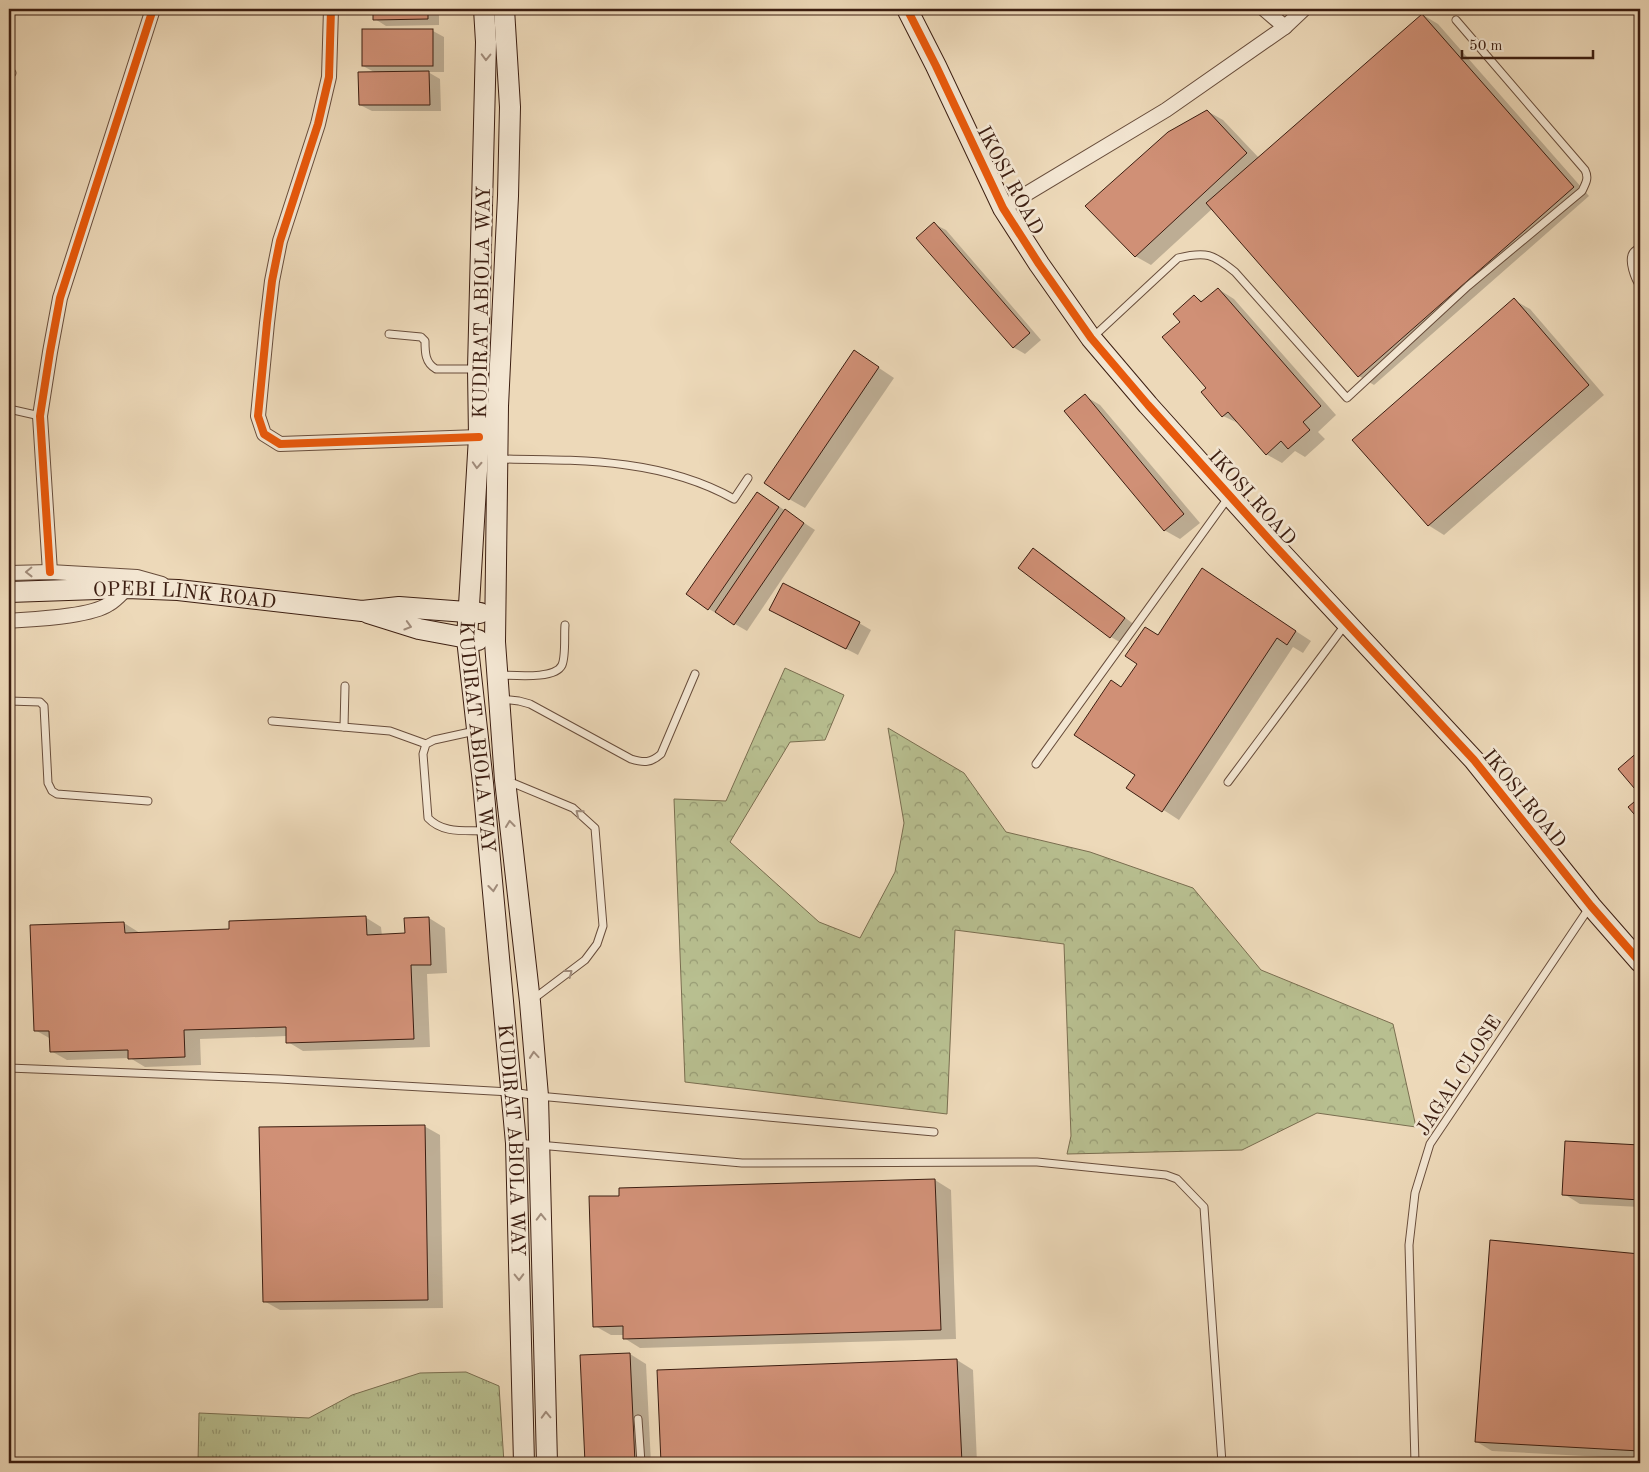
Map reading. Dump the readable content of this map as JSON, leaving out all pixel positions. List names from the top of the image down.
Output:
{
  "streets": {
    "main road": ["IKOSI ROAD", "KUDIRAT ABIOLA WAY", "OPEBI LINK ROAD"],
    "lane": ["JAGAL CLOSE"]
  },
  "crossings": [
    ["IKOSI ROAD", "JAGAL CLOSE"],
    ["KUDIRAT ABIOLA WAY", "OPEBI LINK ROAD"]
  ],
  "scale_bar": "50 m"
}
